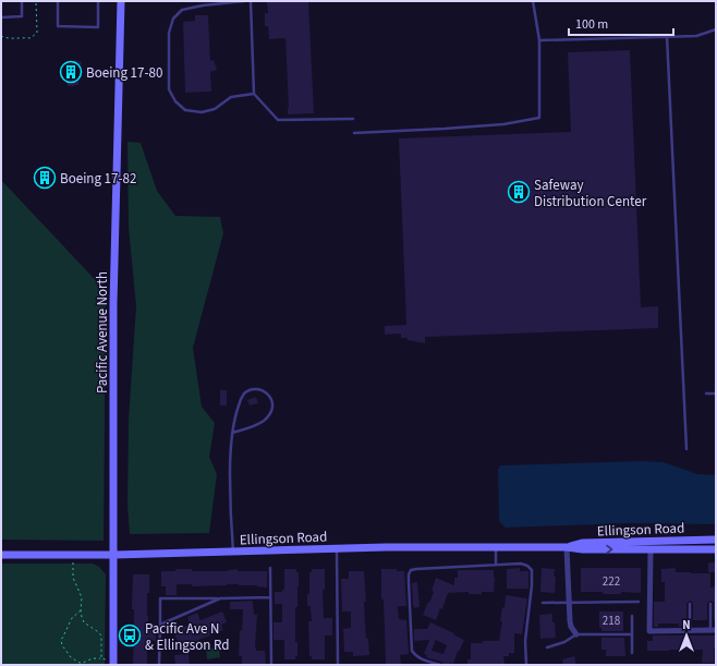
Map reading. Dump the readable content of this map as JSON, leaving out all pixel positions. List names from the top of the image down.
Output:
{
  "streets": {
    "main road": ["Pacific Avenue North", "Ellingson Road"]
  },
  "crossings": [
    ["Pacific Avenue North", "Ellingson Road"]
  ],
  "places": {
    "building": ["Boeing 17-80", "Boeing 17-82", "Safeway Distribution Center"],
    "bus stop": ["Pacific Ave N & Ellingson Rd"]
  },
  "house_numbers": ["222", "218"],
  "scale_bar": "100 m",
  "north": "top"
}
